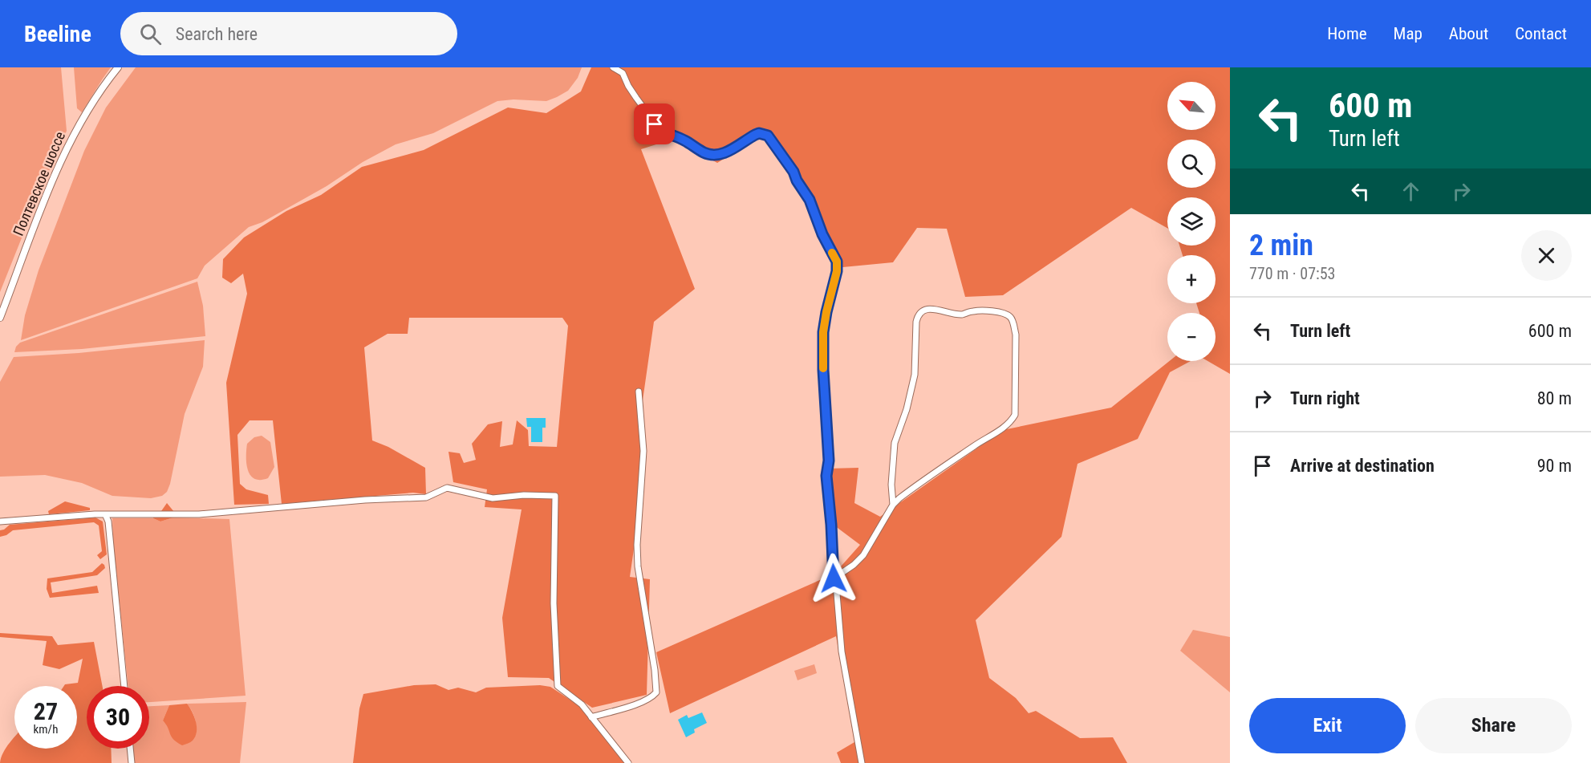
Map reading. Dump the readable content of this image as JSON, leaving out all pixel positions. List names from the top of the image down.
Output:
{
  "streets": {
    "street": ["Полтевское шоссе"]
  },
  "north": "top left",
  "page": {
    "header": "Beeline",
    "search": "Search here",
    "nav": [
      "Home",
      "Map",
      "About",
      "Contact"
    ],
    "turn": ["600 m", "Turn left"],
    "map_buttons": ["+", "−"],
    "heading": ["2 min", "770 m · 07:53"],
    "list": [
      {
        "name": "Turn left",
        "value": "600 m"
      },
      {
        "name": "Turn right",
        "value": "80 m"
      },
      {
        "name": "Arrive at destination",
        "value": "90 m"
      }
    ],
    "speed": "27 km/h",
    "limit": "30",
    "buttons": ["Exit", "Share"]
  }
}
